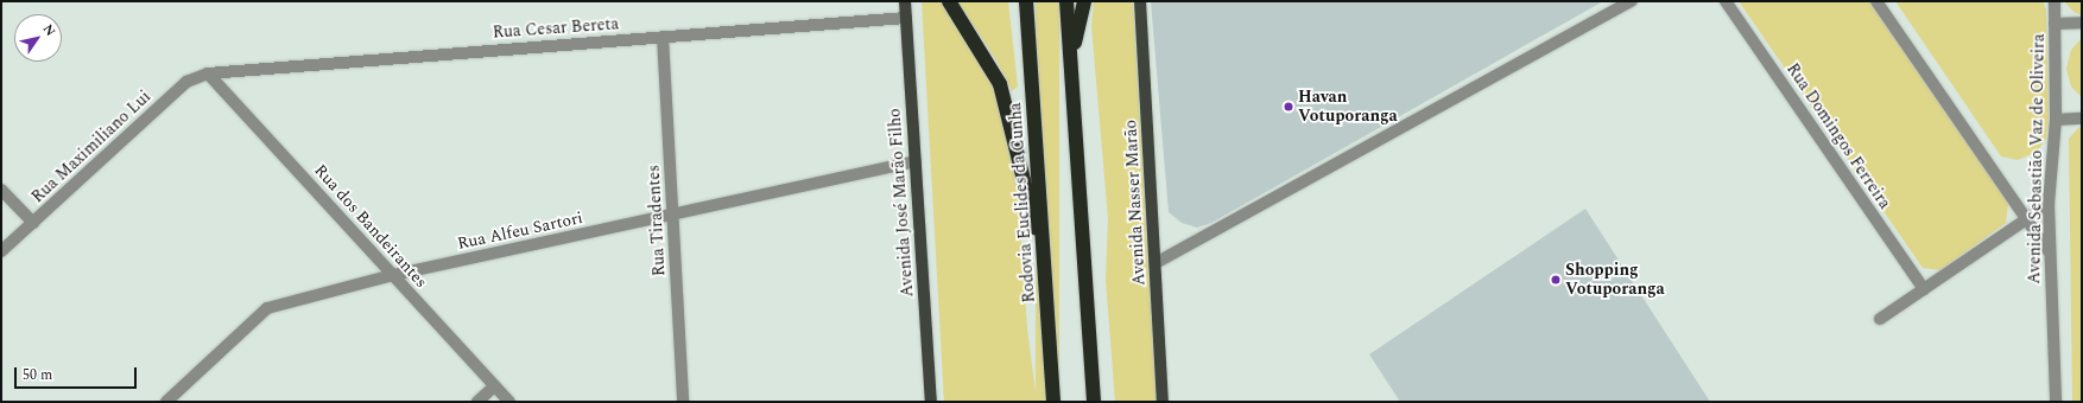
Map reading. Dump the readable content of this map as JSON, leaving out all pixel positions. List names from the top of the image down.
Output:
{
  "streets": {
    "highway": ["Rodovia Euclides da Cunha"],
    "main road": ["Avenida José Marão Filho", "Avenida Nasser Marão"],
    "street": [
      "Rua Cesar Bereta",
      "Rua Domingos Ferreira",
      "Rua Maximiliano Lui",
      "Avenida Sebastião Vaz de Oliveira",
      "Rua Tiradentes",
      "Rua dos Bandeirantes",
      "Rua Alfeu Sartori"
    ]
  },
  "crossings": [
    ["Rua Cesar Bereta", "Rua Maximiliano Lui"],
    ["Rua Cesar Bereta", "Avenida José Marão Filho"],
    ["Rua Cesar Bereta", "Rua Tiradentes"],
    ["Rua Cesar Bereta", "Rua dos Bandeirantes"],
    ["Rua Maximiliano Lui", "Rua dos Bandeirantes"],
    ["Avenida José Marão Filho", "Rua Alfeu Sartori"],
    ["Rua Tiradentes", "Rua Alfeu Sartori"],
    ["Rua dos Bandeirantes", "Rua Alfeu Sartori"]
  ],
  "places": ["Havan Votuporanga", "Shopping Votuporanga"],
  "scale_bar": "50 m",
  "north": "top right"
}
